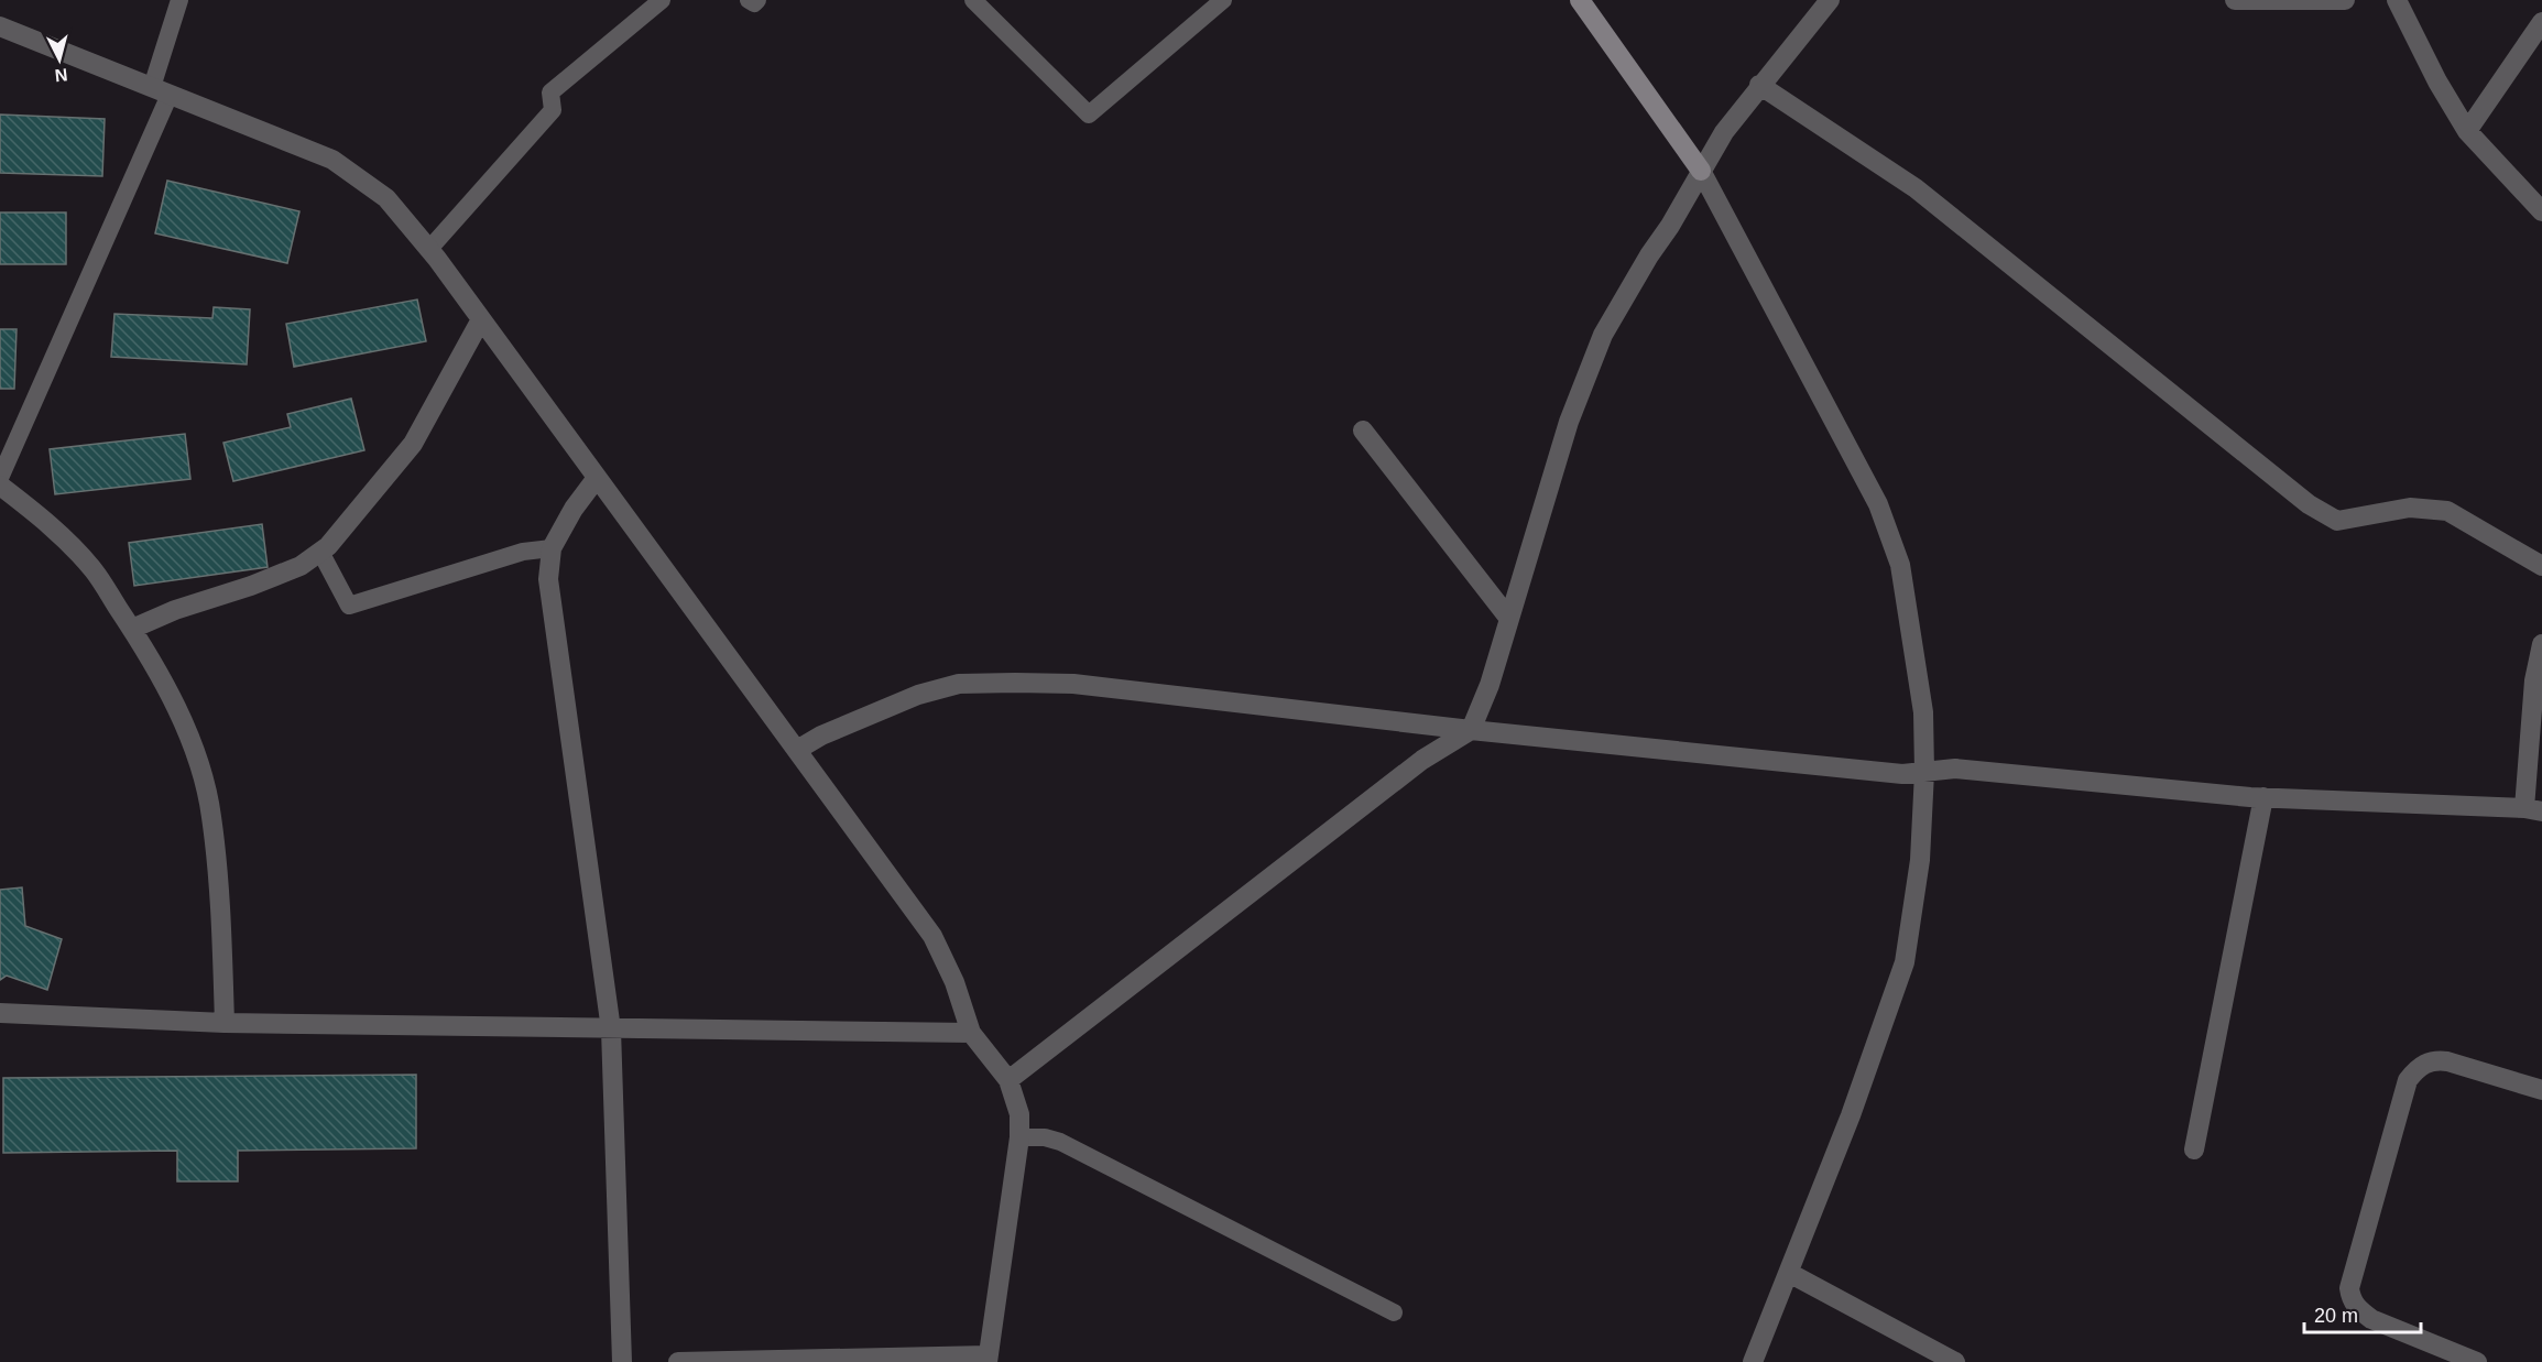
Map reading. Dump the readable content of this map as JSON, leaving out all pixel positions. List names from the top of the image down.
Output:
{
  "scale_bar": "20 m",
  "north": "bottom"
}
